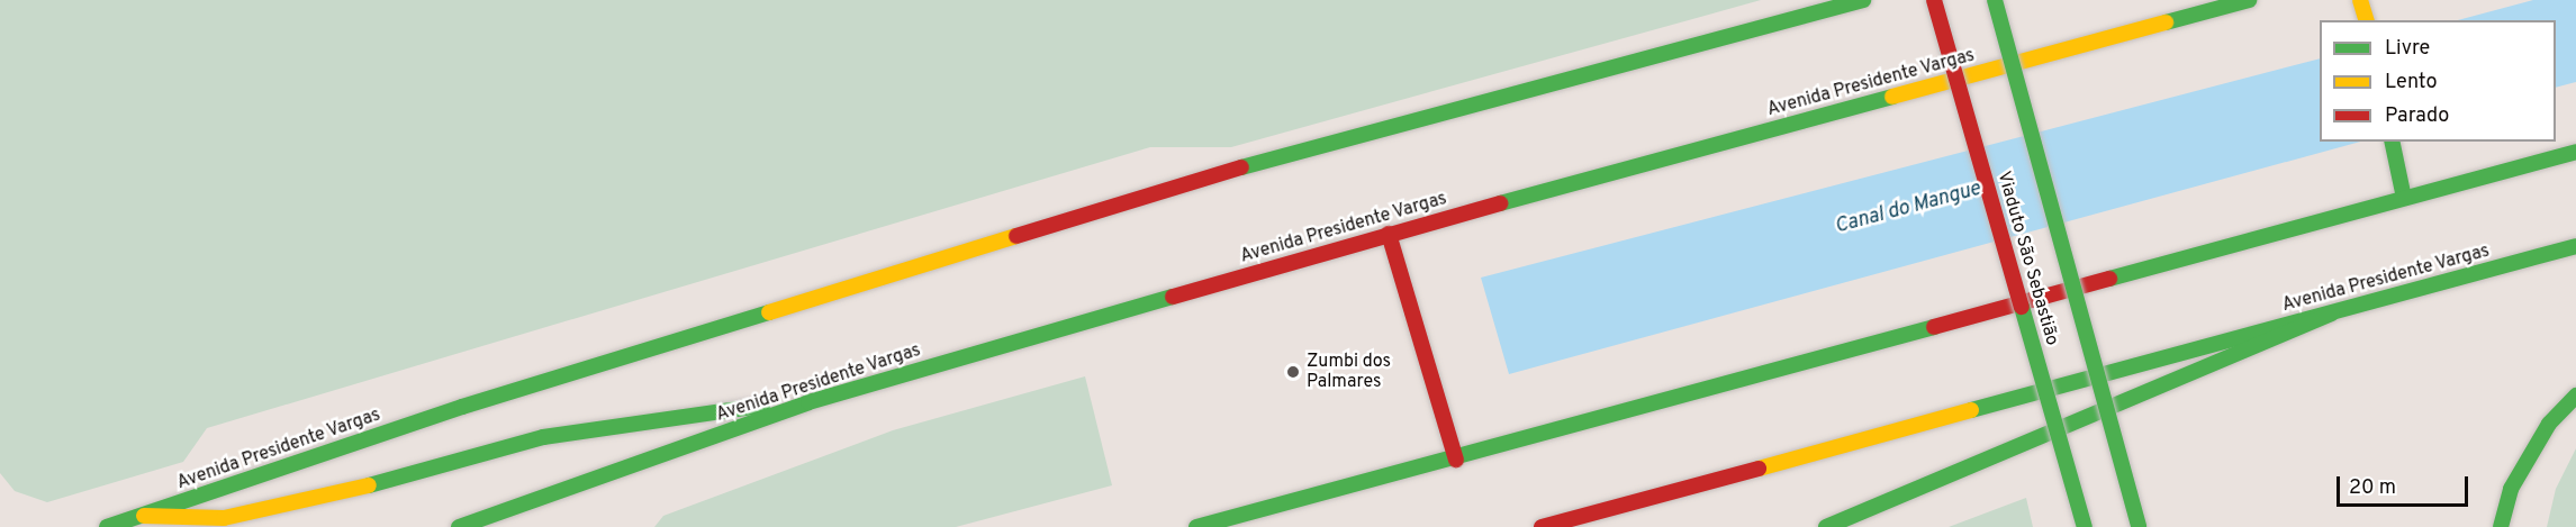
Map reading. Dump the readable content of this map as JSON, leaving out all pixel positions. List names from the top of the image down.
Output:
{
  "streets": {
    "main road": ["Avenida Presidente Vargas", "Viaduto São Sebastião"]
  },
  "water": ["Canal do Mangue"],
  "places": ["Zumbi dos Palmares"],
  "legend": ["Livre", "Lento", "Parado"],
  "scale_bar": "20 m"
}
